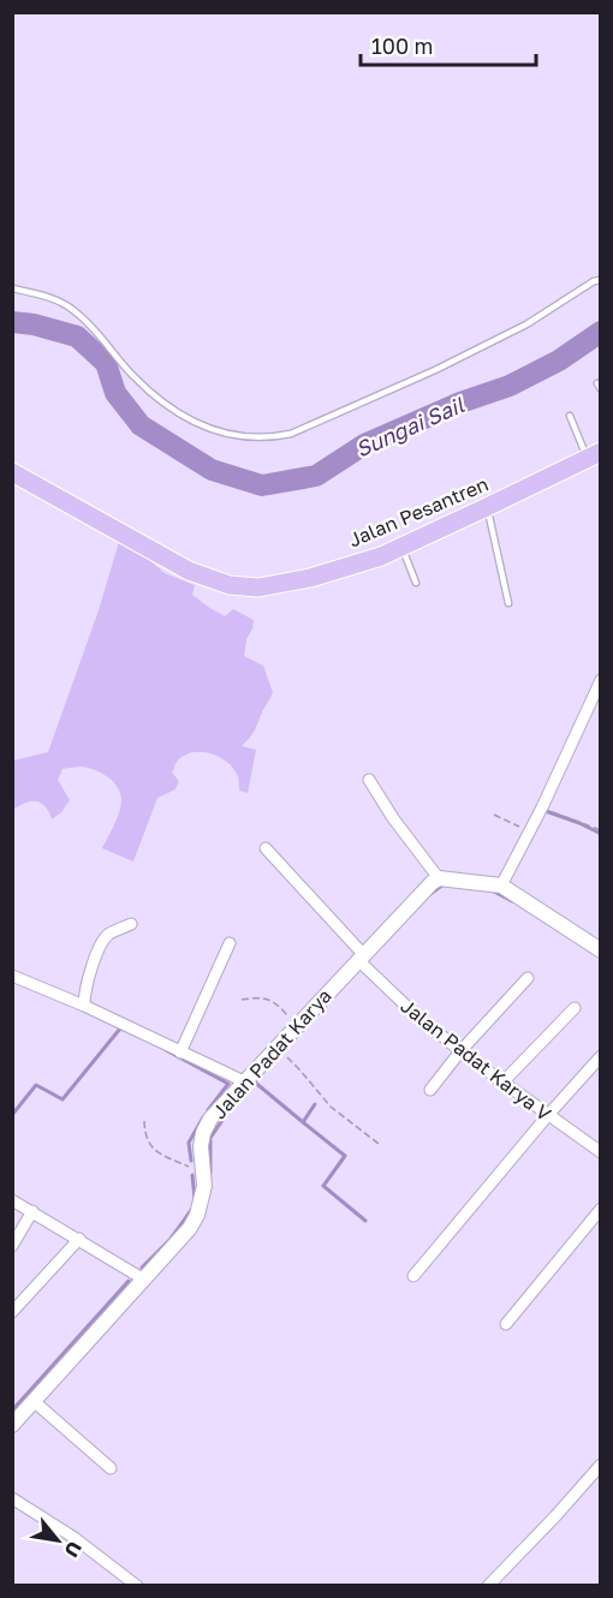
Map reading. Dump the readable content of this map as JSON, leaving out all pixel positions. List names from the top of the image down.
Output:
{
  "streets": {
    "main road": ["Jalan Pesantren"],
    "street": ["Jalan Padat Karya", "Jalan Padat Karya V"]
  },
  "crossings": [
    ["Jalan Padat Karya", "Jalan Padat Karya V"]
  ],
  "water": ["Sungai Sail"],
  "scale_bar": "100 m",
  "north": "bottom right"
}
